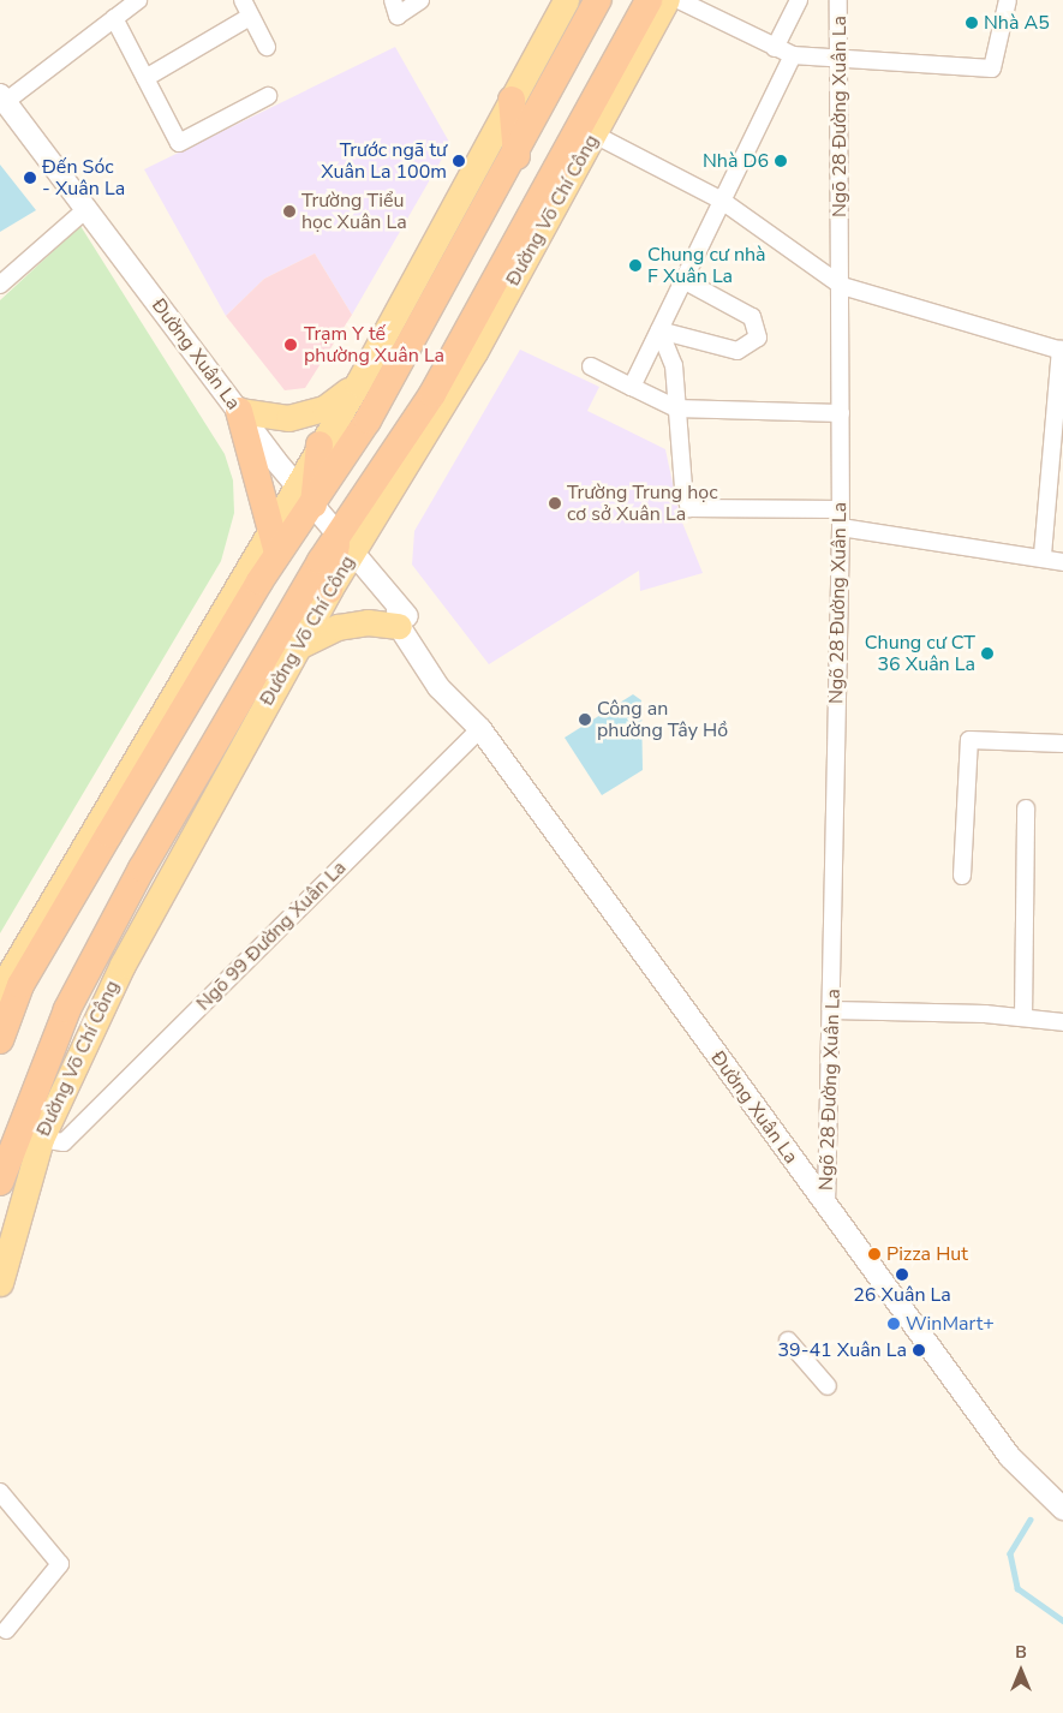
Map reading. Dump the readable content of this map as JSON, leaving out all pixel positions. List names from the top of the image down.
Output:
{
  "streets": {
    "highway": ["Đường Võ Chí Công"],
    "street": ["Ngõ 28 Đường Xuân La", "Đường Xuân La", "Ngõ 99 Đường Xuân La"]
  },
  "crossings": [
    ["Ngõ 28 Đường Xuân La", "Đường Xuân La"],
    ["Đường Võ Chí Công", "Đường Xuân La"],
    ["Đường Võ Chí Công", "Ngõ 99 Đường Xuân La"],
    ["Đường Xuân La", "Ngõ 99 Đường Xuân La"]
  ],
  "places": [
    "Nhà A5",
    "Trước ngã tư Xuân La 100m",
    "Nhà D6",
    "Đến Sóc - Xuân La",
    "Trường Tiểu học Xuân La",
    "Chung cư nhà F Xuân La",
    "Trạm Y tế phường Xuân La",
    "Trường Trung học cơ sở Xuân La",
    "Chung cư CT 36 Xuân La",
    "Công an phường Tây Hồ",
    "Pizza Hut",
    "26 Xuân La",
    "WinMart+",
    "39-41 Xuân La"
  ],
  "north": "top"
}
